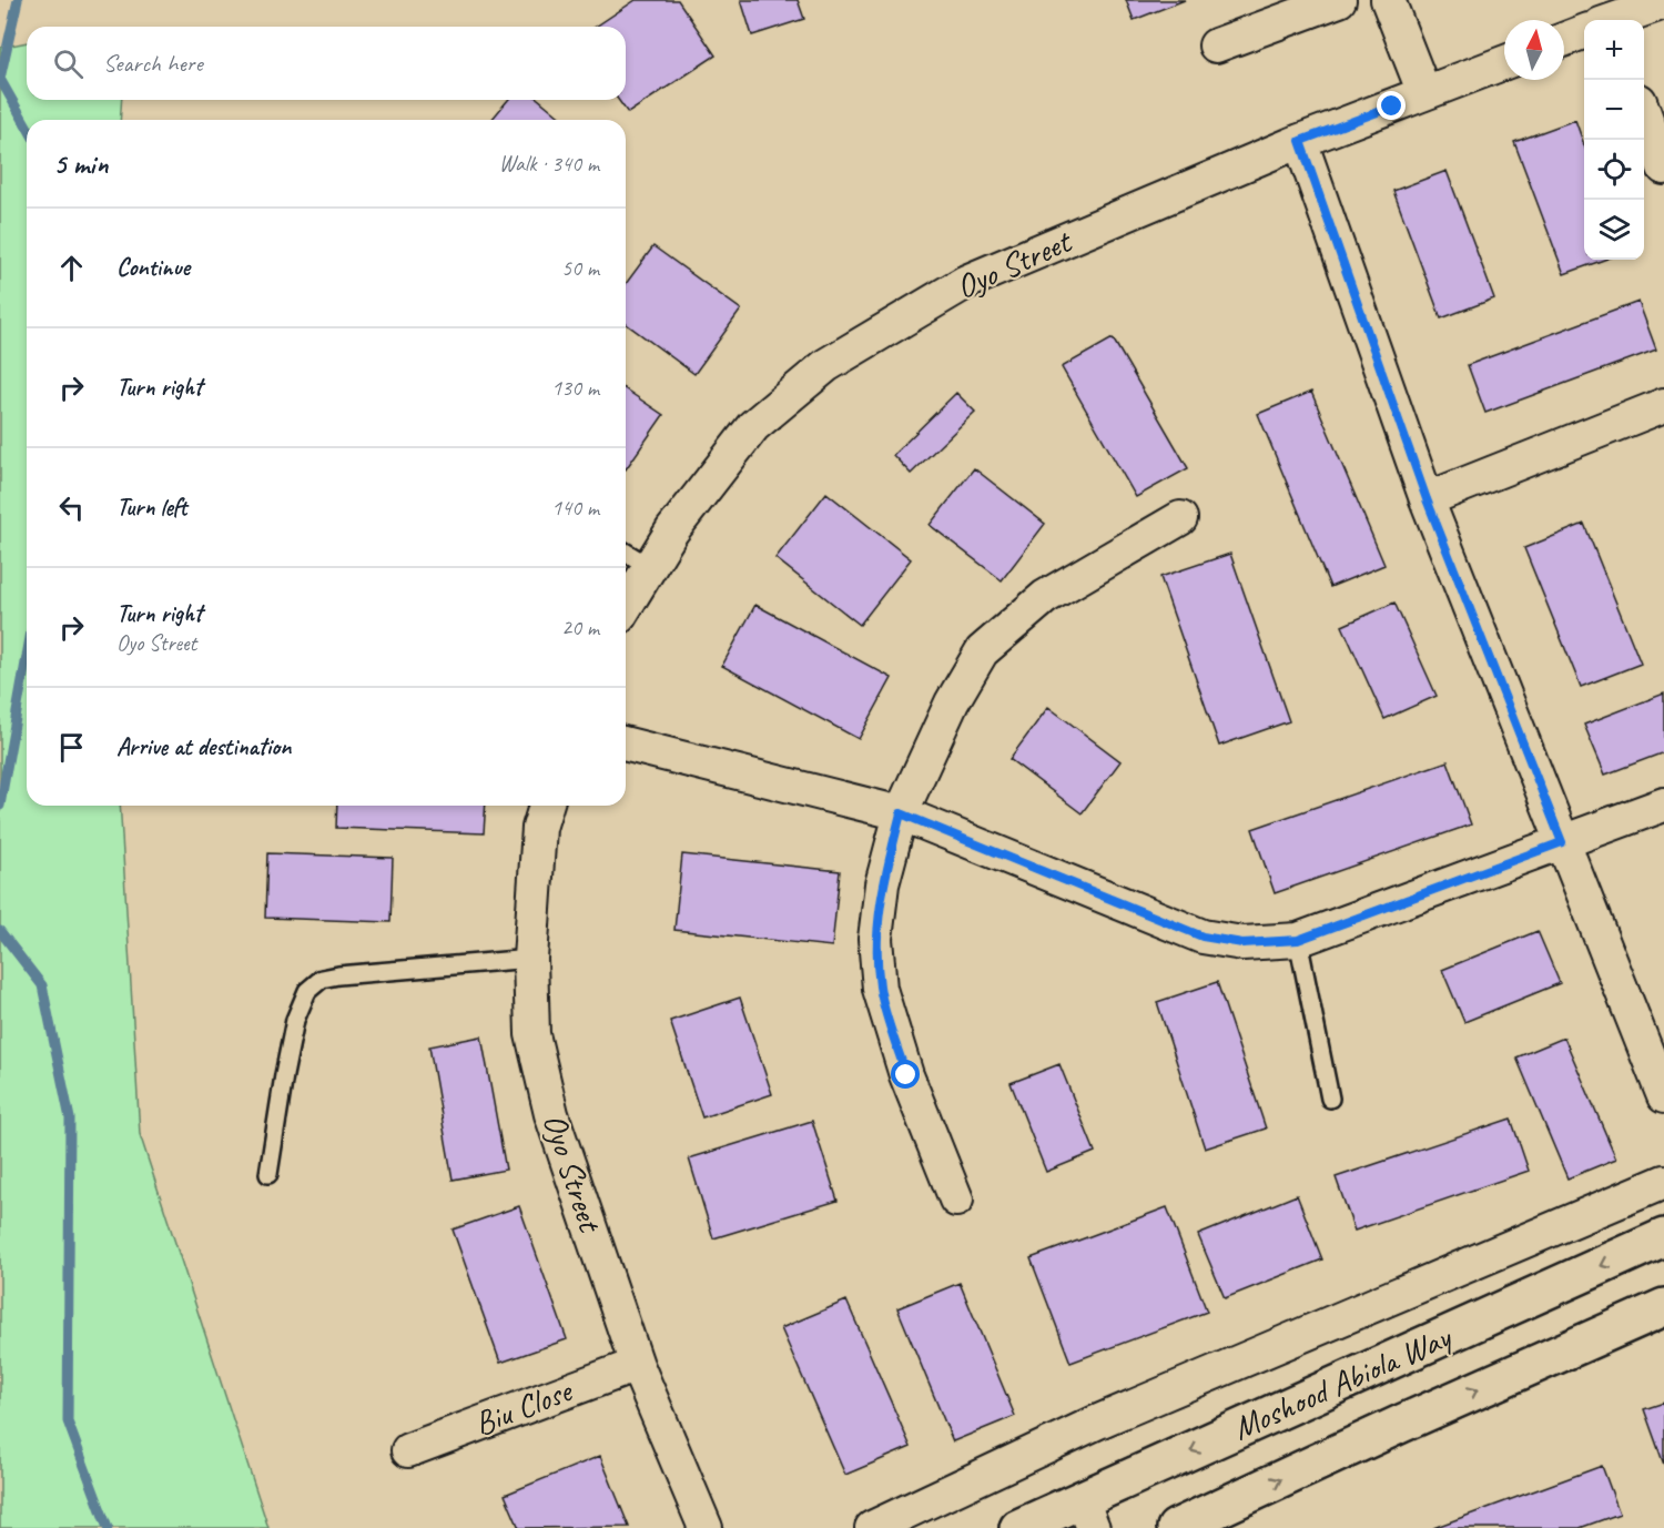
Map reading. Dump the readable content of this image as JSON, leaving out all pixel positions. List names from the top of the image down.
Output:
{
  "streets": {
    "main road": ["Moshood Abiola Way"],
    "street": ["Oyo Street", "Biu Close"]
  },
  "crossings": [
    ["Oyo Street", "Biu Close"]
  ],
  "north": "top",
  "page": {
    "map_buttons": ["+", "−"],
    "search": "Search here",
    "heading": ["5 min", "Walk · 340 m"],
    "list": [
      ["Continue", "50 m"],
      ["Turn right", "130 m"],
      ["Turn left", "140 m"],
      ["Turn right", "Oyo Street", "20 m"],
      "Arrive at destination"
    ]
  }
}
